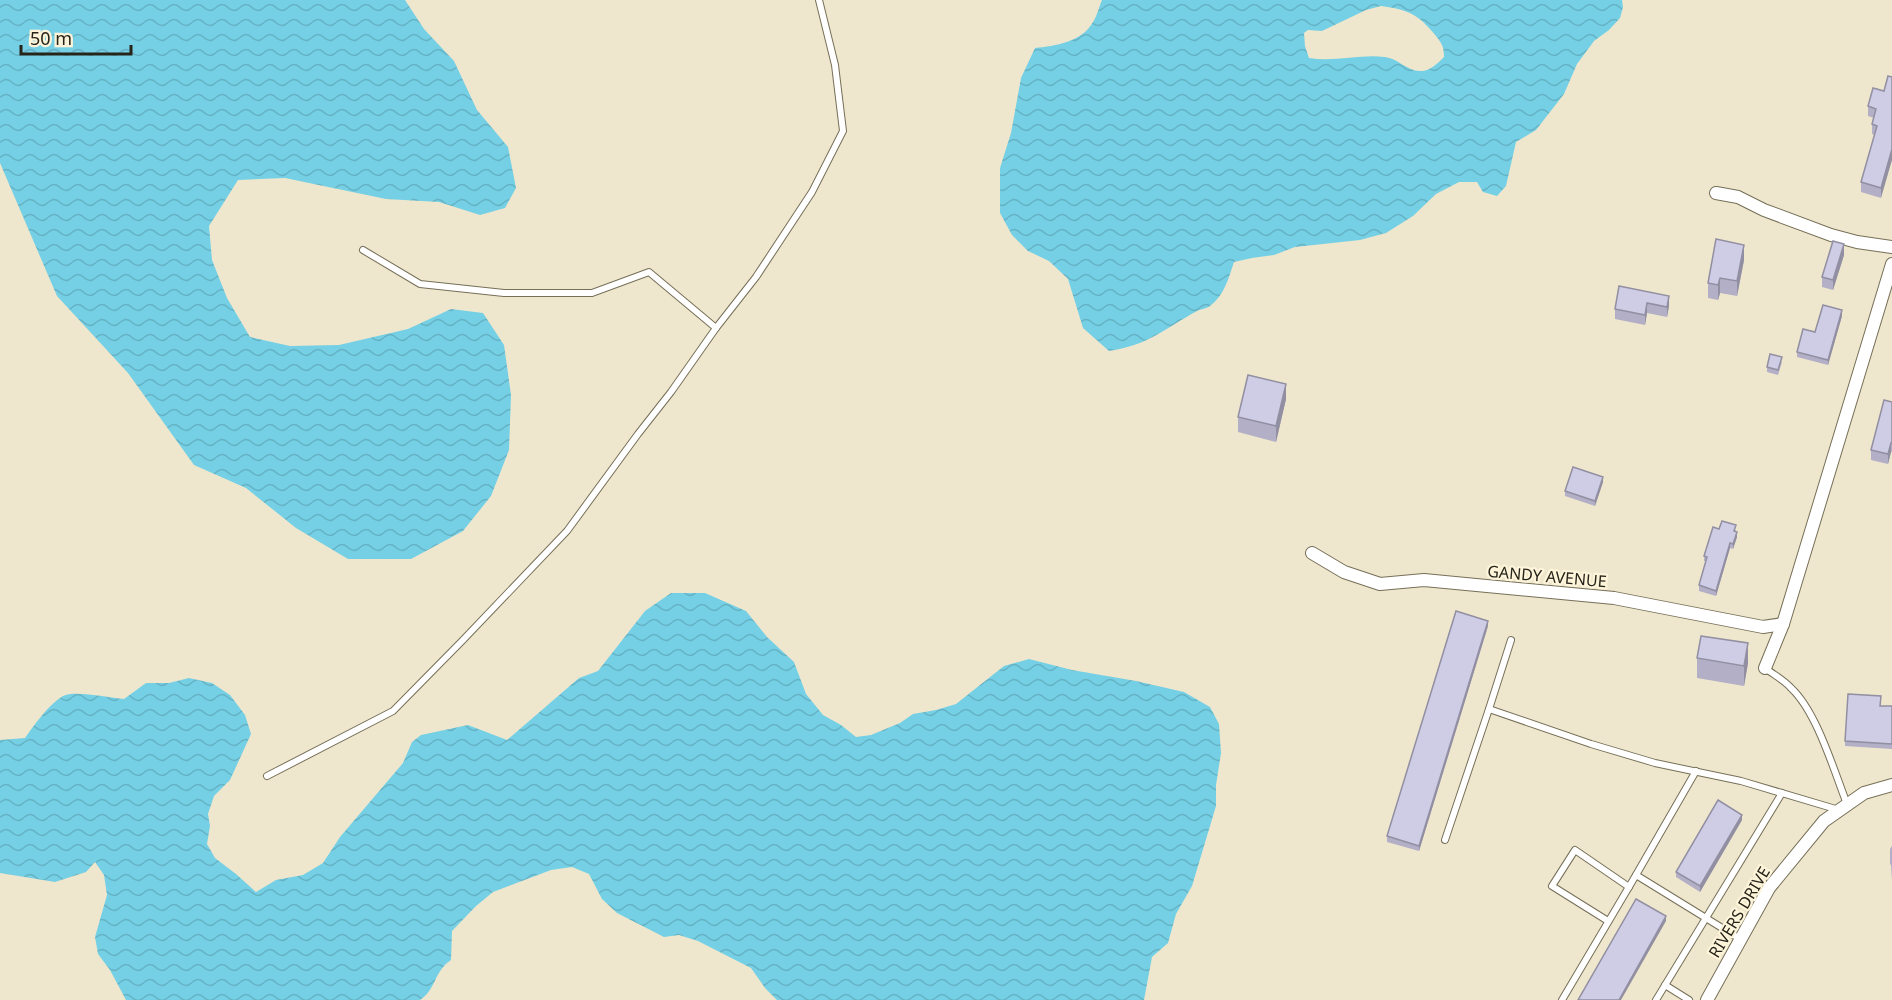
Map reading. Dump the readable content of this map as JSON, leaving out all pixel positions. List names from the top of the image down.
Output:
{
  "streets": {
    "street": ["GANDY AVENUE", "RIVERS DRIVE"]
  },
  "scale_bar": "50 m"
}
